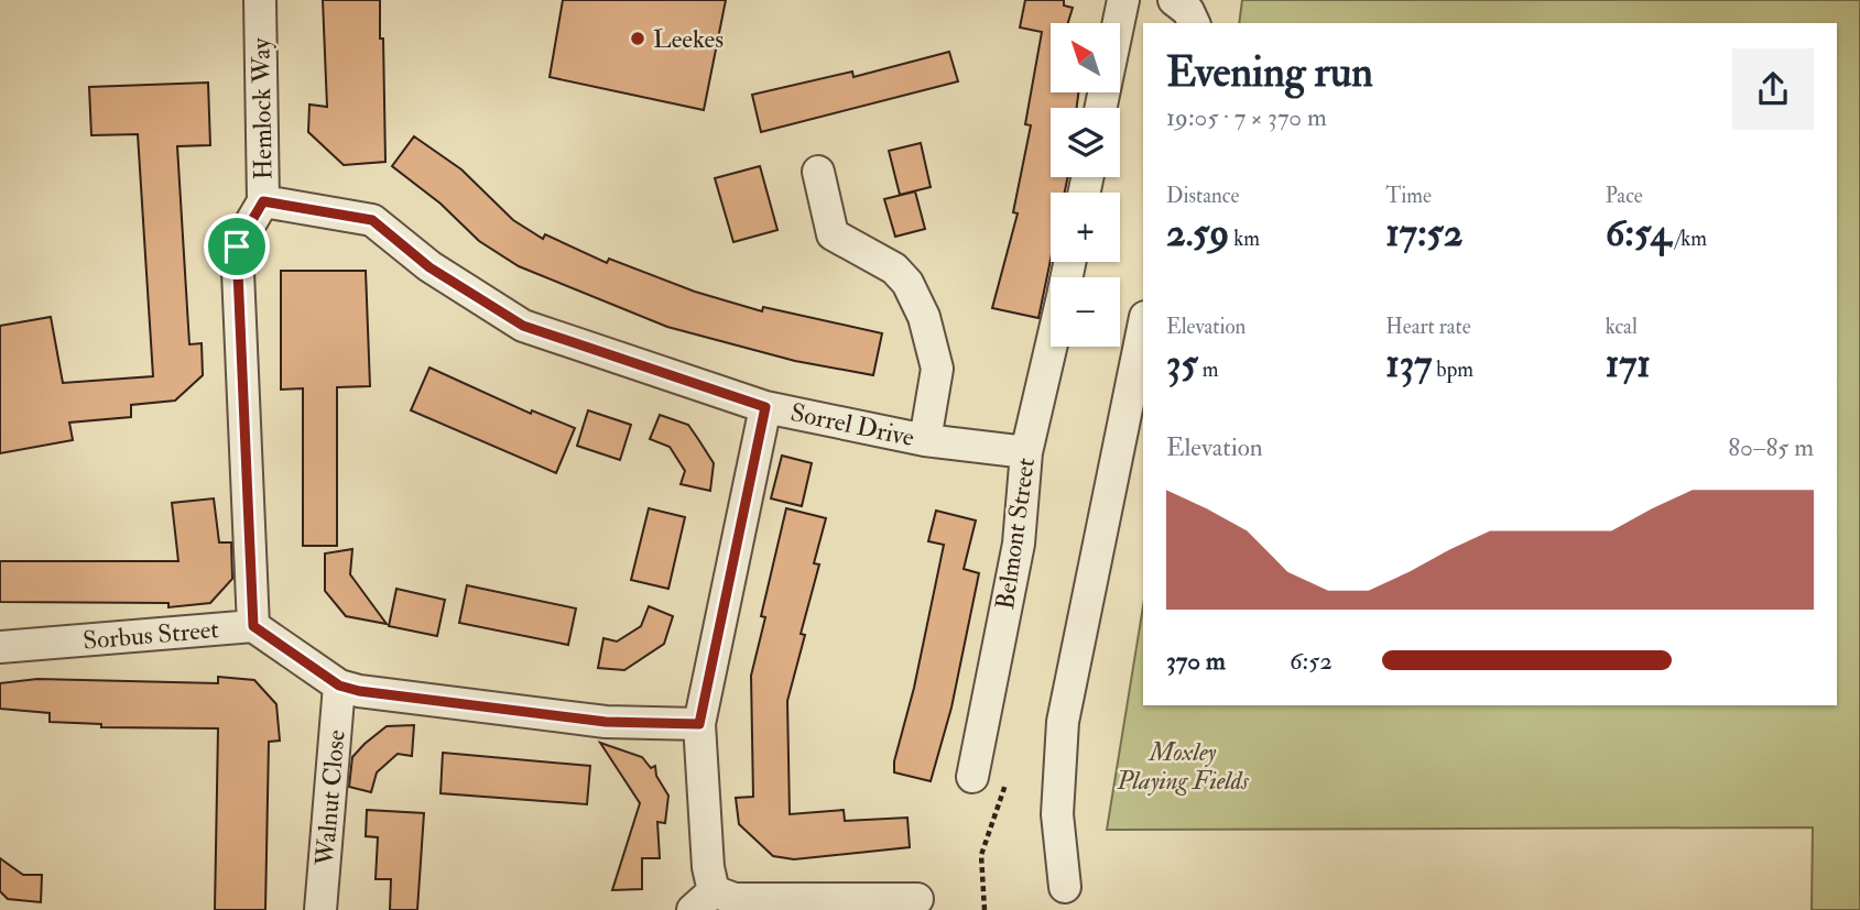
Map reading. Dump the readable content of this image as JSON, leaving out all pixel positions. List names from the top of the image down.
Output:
{
  "streets": {
    "street": [
      "Hemlock Way",
      "Sorrel Drive",
      "Belmont Street",
      "Sorbus Street",
      "Walnut Close"
    ]
  },
  "crossings": [
    ["Hemlock Way", "Sorrel Drive"],
    ["Hemlock Way", "Sorbus Street"],
    ["Sorrel Drive", "Belmont Street"],
    ["Sorbus Street", "Walnut Close"]
  ],
  "parks": ["Moxley Playing Fields"],
  "places": ["Leekes"],
  "north": "top left",
  "page": {
    "map_buttons": ["+", "−"],
    "heading": ["Evening run", "19:05 · 7 × 370 m"],
    "stats": [
      ["Distance", "2.59 km"],
      ["Time", "17:52"],
      ["Pace", "6:54 /km"],
      ["Elevation", "35 m"],
      ["Heart rate", "137 bpm"],
      ["kcal", "171"]
    ],
    "chart": ["Elevation", "80–85 m"],
    "list": [
      {
        "name": "370 m",
        "note": "6:52"
      }
    ]
  }
}
